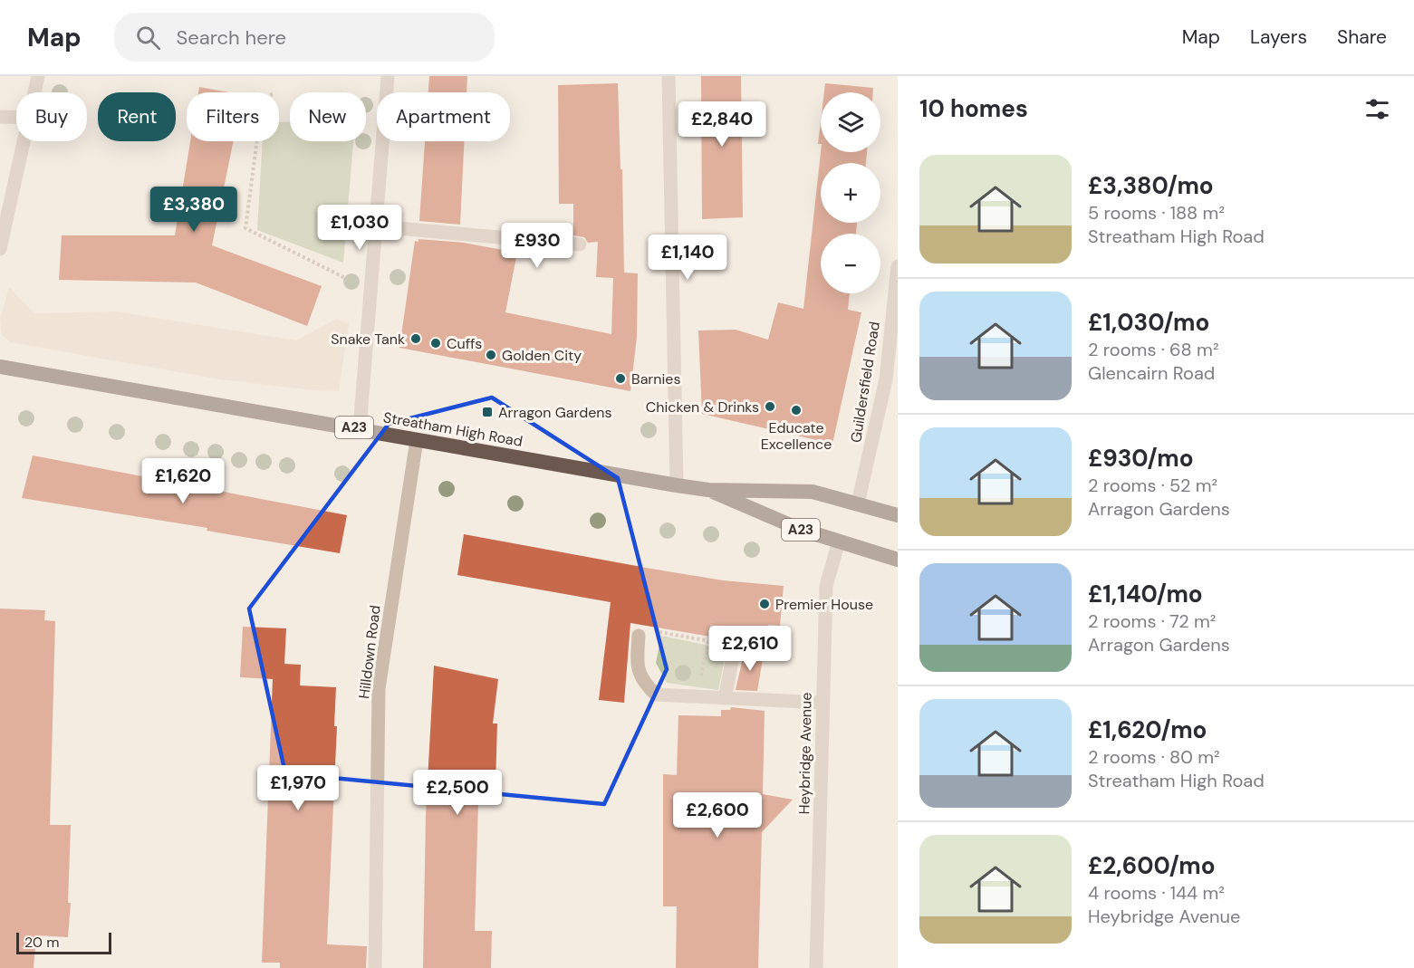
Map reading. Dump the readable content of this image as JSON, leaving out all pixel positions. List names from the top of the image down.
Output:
{
  "streets": {
    "highway": ["A23", "Streatham High Road"],
    "street": ["Guildersfield Road", "Hilldown Road", "Heybridge Avenue"]
  },
  "crossings": [
    ["Guildersfield Road", "Streatham High Road"],
    ["Streatham High Road", "Hilldown Road"],
    ["Streatham High Road", "Heybridge Avenue"]
  ],
  "places": {
    "other": [
      "Snake Tank",
      "Cuffs",
      "Golden City",
      "Barnies",
      "Chicken & Drinks",
      "Educate Excellence",
      "Premier House"
    ],
    "transit": ["Arragon Gardens"]
  },
  "scale_bar": "20 m",
  "page": {
    "header": "Map",
    "search": "Search here",
    "nav": ["Map", "Layers", "Share"],
    "heading": "10 homes",
    "map_buttons": ["+", "−"],
    "chip": [
      "Buy",
      "Rent",
      "Filters",
      "New",
      "Apartment"
    ],
    "price": [
      "£2,840",
      "£3,380",
      "£1,030",
      "£930",
      "£1,140",
      "£1,620",
      "£2,610",
      "£1,970",
      "£2,500",
      "£2,600"
    ],
    "list": [
      {
        "name": "£3,380/mo",
        "note": "5 rooms · 188 m² · Streatham High Road"
      },
      {
        "name": "£1,030/mo",
        "note": "2 rooms · 68 m² · Glencairn Road"
      },
      {
        "name": "£930/mo",
        "note": "2 rooms · 52 m² · Arragon Gardens"
      },
      {
        "name": "£1,140/mo",
        "note": "2 rooms · 72 m² · Arragon Gardens"
      },
      {
        "name": "£1,620/mo",
        "note": "2 rooms · 80 m² · Streatham High Road"
      },
      {
        "name": "£2,600/mo",
        "note": "4 rooms · 144 m² · Heybridge Avenue"
      }
    ],
    "scale": "20 m"
  }
}
